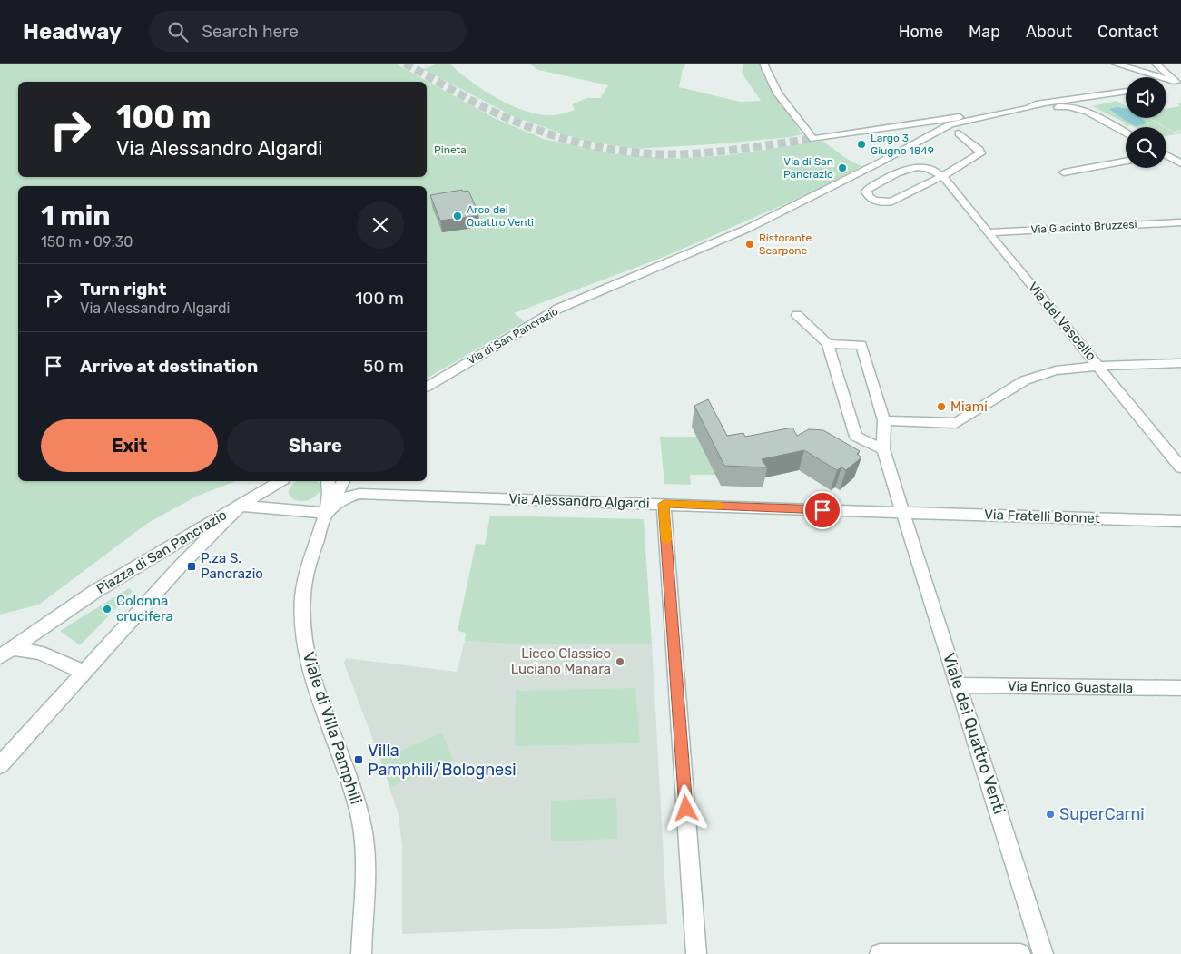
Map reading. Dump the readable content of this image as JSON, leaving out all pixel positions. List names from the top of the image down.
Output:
{
  "streets": {
    "street": [
      "Via Giacinto Bruzzesi",
      "Via del Vascello",
      "Via di San Pancrazio",
      "Via Alessandro Algardi",
      "Via Fratelli Bonnet",
      "Piazza di San Pancrazio",
      "Via Enrico Guastalla",
      "Viale di Villa Pamphili",
      "Viale dei Quattro Venti"
    ]
  },
  "crossings": [
    ["Via Giacinto Bruzzesi", "Via del Vascello"],
    ["Via Alessandro Algardi", "Via Fratelli Bonnet"],
    ["Via Alessandro Algardi", "Viale di Villa Pamphili"],
    ["Via Alessandro Algardi", "Viale dei Quattro Venti"],
    ["Via Fratelli Bonnet", "Viale dei Quattro Venti"],
    ["Via Enrico Guastalla", "Viale dei Quattro Venti"]
  ],
  "parks": ["Pineta"],
  "places": {
    "other": [
      "Largo 3 Giugno 1849",
      "Via di San Pancrazio",
      "Arco dei Quattro Venti",
      "Ristorante Scarpone",
      "Miami",
      "Colonna crucifera",
      "Liceo Classico Luciano Manara",
      "SuperCarni"
    ],
    "transit": ["P.za S. Pancrazio", "Villa Pamphili/Bolognesi"]
  },
  "page": {
    "header": "Headway",
    "search": "Search here",
    "nav": [
      "Home",
      "Map",
      "About",
      "Contact"
    ],
    "turn": ["100 m", "Via Alessandro Algardi"],
    "heading": ["1 min", "150 m · 09:30"],
    "list": [
      {
        "name": "Turn right",
        "note": "Via Alessandro Algardi",
        "value": "100 m"
      },
      {
        "name": "Arrive at destination",
        "value": "50 m"
      }
    ],
    "buttons": ["Exit", "Share"]
  }
}
